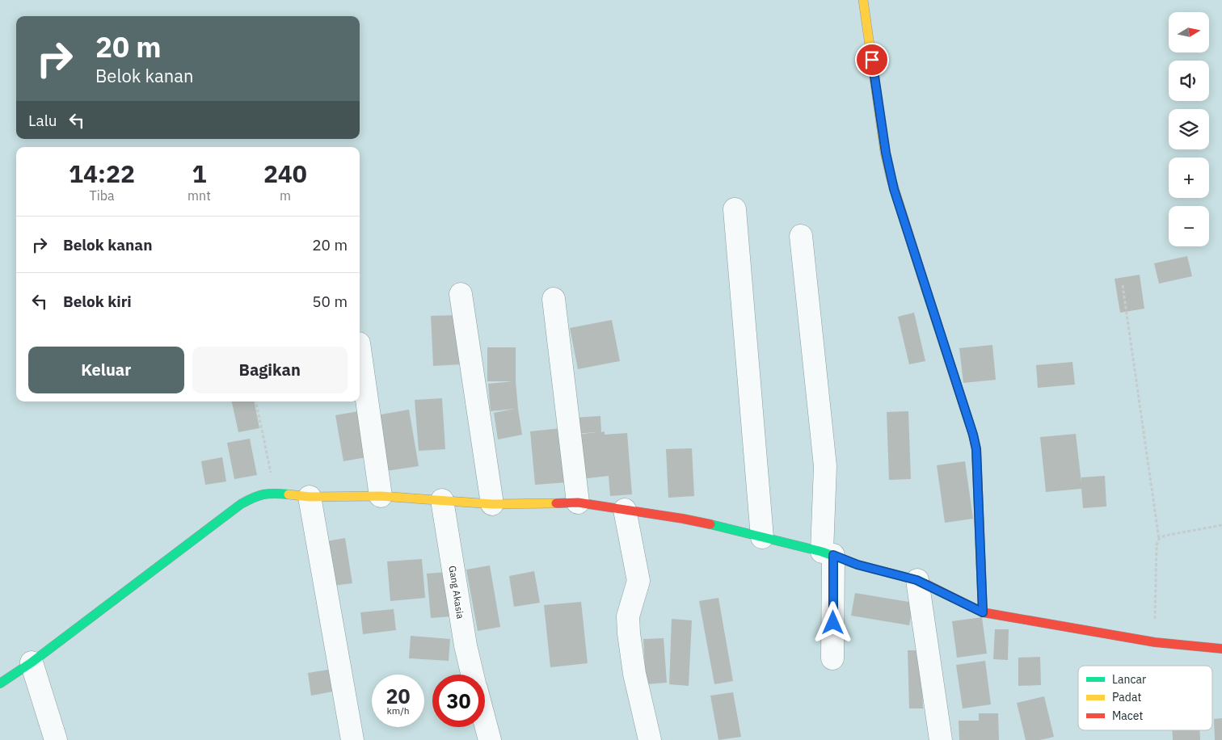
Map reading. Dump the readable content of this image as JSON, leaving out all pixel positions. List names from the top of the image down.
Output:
{
  "streets": {
    "street": ["Gang Akasia"]
  },
  "legend": ["Lancar", "Padat", "Macet"],
  "north": "right",
  "page": {
    "map_buttons": ["+", "−"],
    "turn": ["20 m", "Belok kanan"],
    "then": "Lalu",
    "eta": [
      "14:22",
      "Tiba",
      "1",
      "mnt",
      "240",
      "m"
    ],
    "list": [
      {
        "name": "Belok kanan",
        "value": "20 m"
      },
      {
        "name": "Belok kiri",
        "value": "50 m"
      }
    ],
    "buttons": ["Keluar", "Bagikan"],
    "speed": "20 km/h",
    "limit": "30"
  }
}
